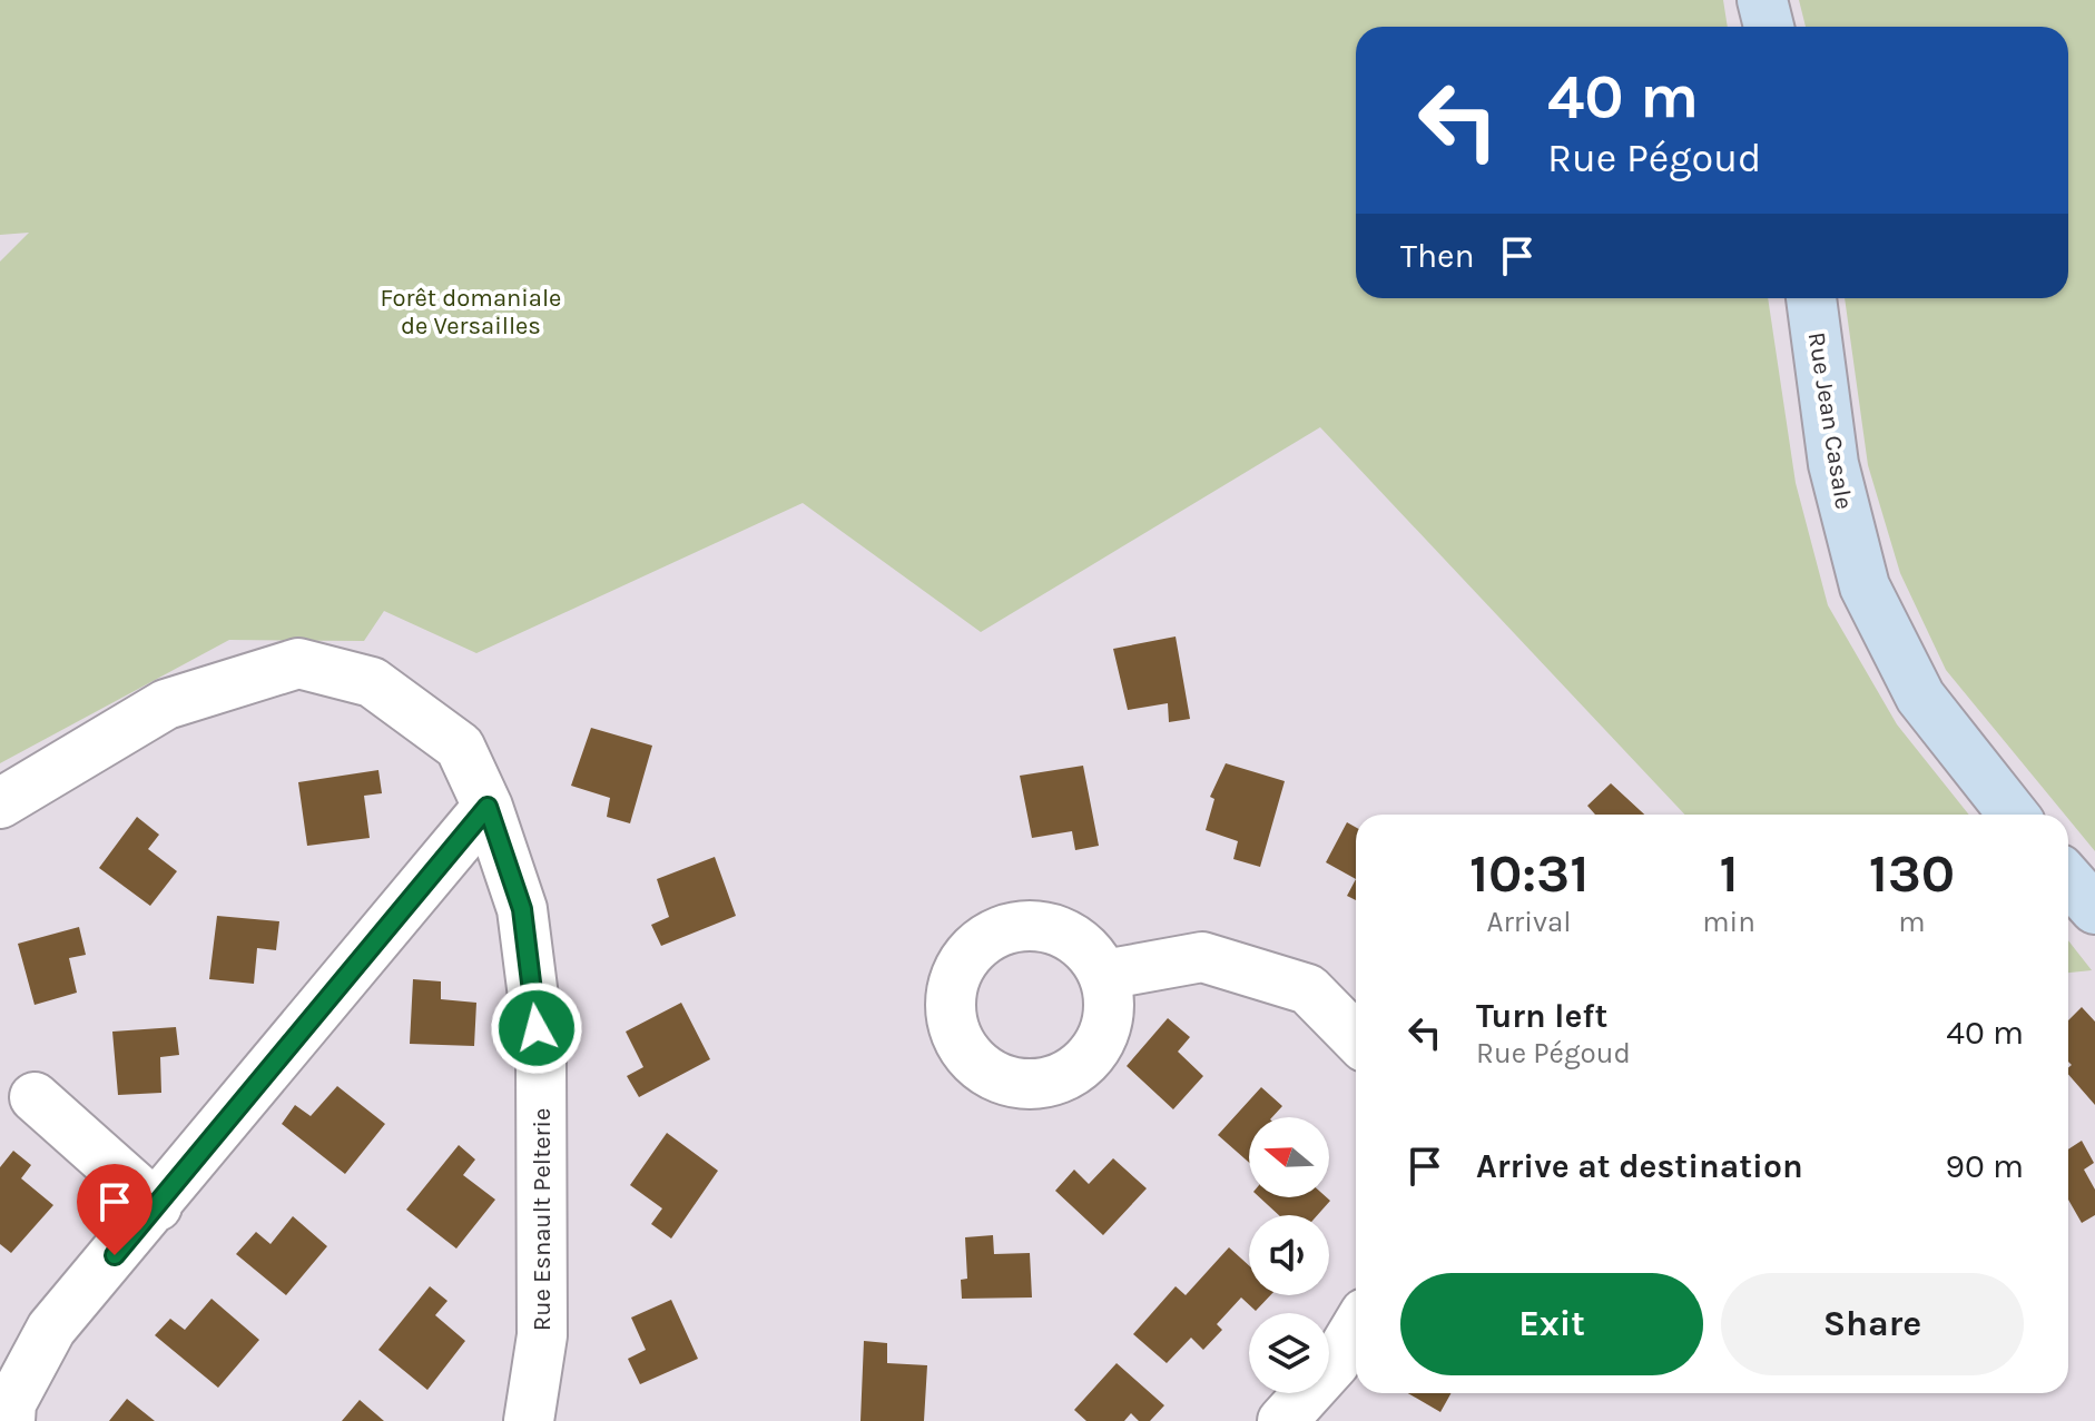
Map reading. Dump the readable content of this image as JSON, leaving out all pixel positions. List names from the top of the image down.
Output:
{
  "streets": {
    "main road": ["Rue Jean Casale"],
    "street": ["Rue Esnault Pelterie"]
  },
  "parks": ["Forêt domaniale de Versailles"],
  "north": "left",
  "page": {
    "turn": ["40 m", "Rue Pégoud"],
    "then": "Then",
    "eta": [
      "10:31",
      "Arrival",
      "1",
      "min",
      "130",
      "m"
    ],
    "list": [
      {
        "name": "Turn left",
        "note": "Rue Pégoud",
        "value": "40 m"
      },
      {
        "name": "Arrive at destination",
        "value": "90 m"
      }
    ],
    "buttons": ["Exit", "Share"]
  }
}
